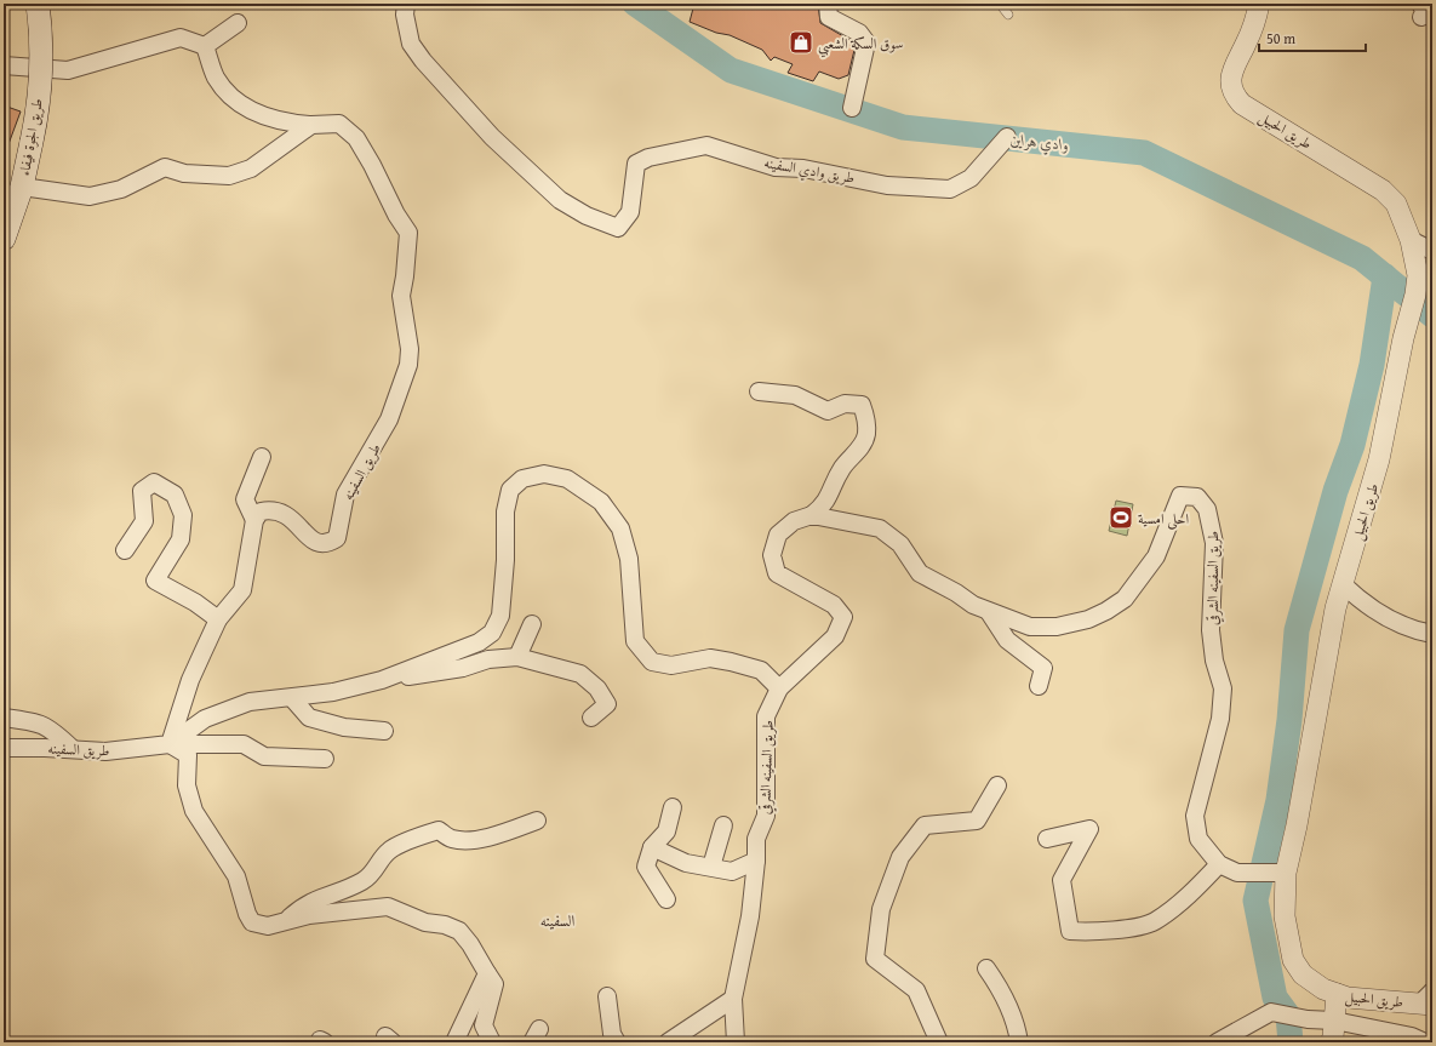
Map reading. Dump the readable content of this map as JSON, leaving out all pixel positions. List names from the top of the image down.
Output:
{
  "streets": {
    "main road": ["طريق الجوة فيفاء"],
    "street": [
      "طريق الحبيل",
      "طريق وادي السفينه",
      "طريق السفينه",
      "طريق السفينه الشرقي"
    ]
  },
  "districts": ["السفينه"],
  "water": ["وادي هراين"],
  "places": {
    "shop": ["سوق السكة الشعبي"],
    "sports": ["احلى امسية"]
  },
  "scale_bar": "50 m"
}
